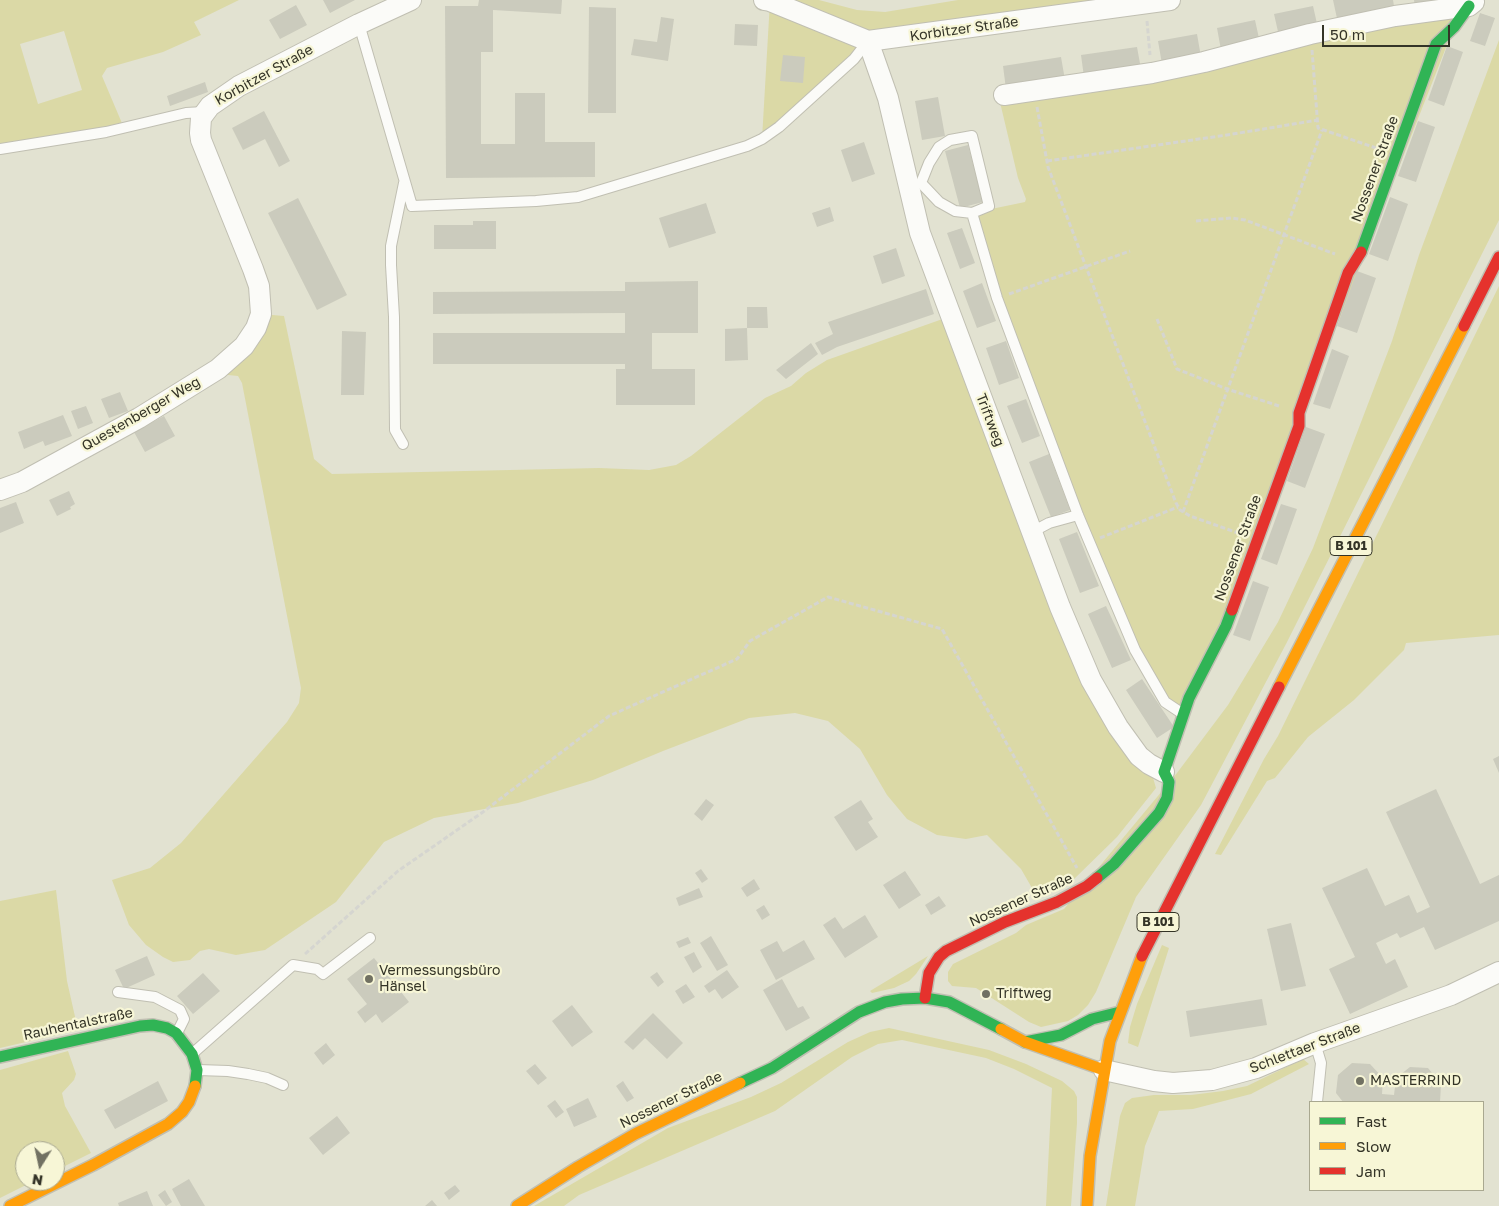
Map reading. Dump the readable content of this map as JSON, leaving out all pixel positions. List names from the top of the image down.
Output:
{
  "streets": {
    "street": [
      "Korbitzer Straße",
      "Nossener Straße",
      "Questenberger Weg",
      "Triftweg",
      "B 101",
      "Rauhentalstraße",
      "Schlettaer Straße"
    ]
  },
  "crossings": [
    ["Korbitzer Straße", "Questenberger Weg"],
    ["Korbitzer Straße", "Triftweg"],
    ["Nossener Straße", "Triftweg"],
    ["Nossener Straße", "B 101"],
    ["Nossener Straße", "Schlettaer Straße"],
    ["B 101", "Schlettaer Straße"]
  ],
  "places": ["Vermessungsbüro Hänsel", "Triftweg", "MASTERRIND"],
  "legend": ["Fast", "Slow", "Jam"],
  "scale_bar": "50 m",
  "north": "bottom"
}
